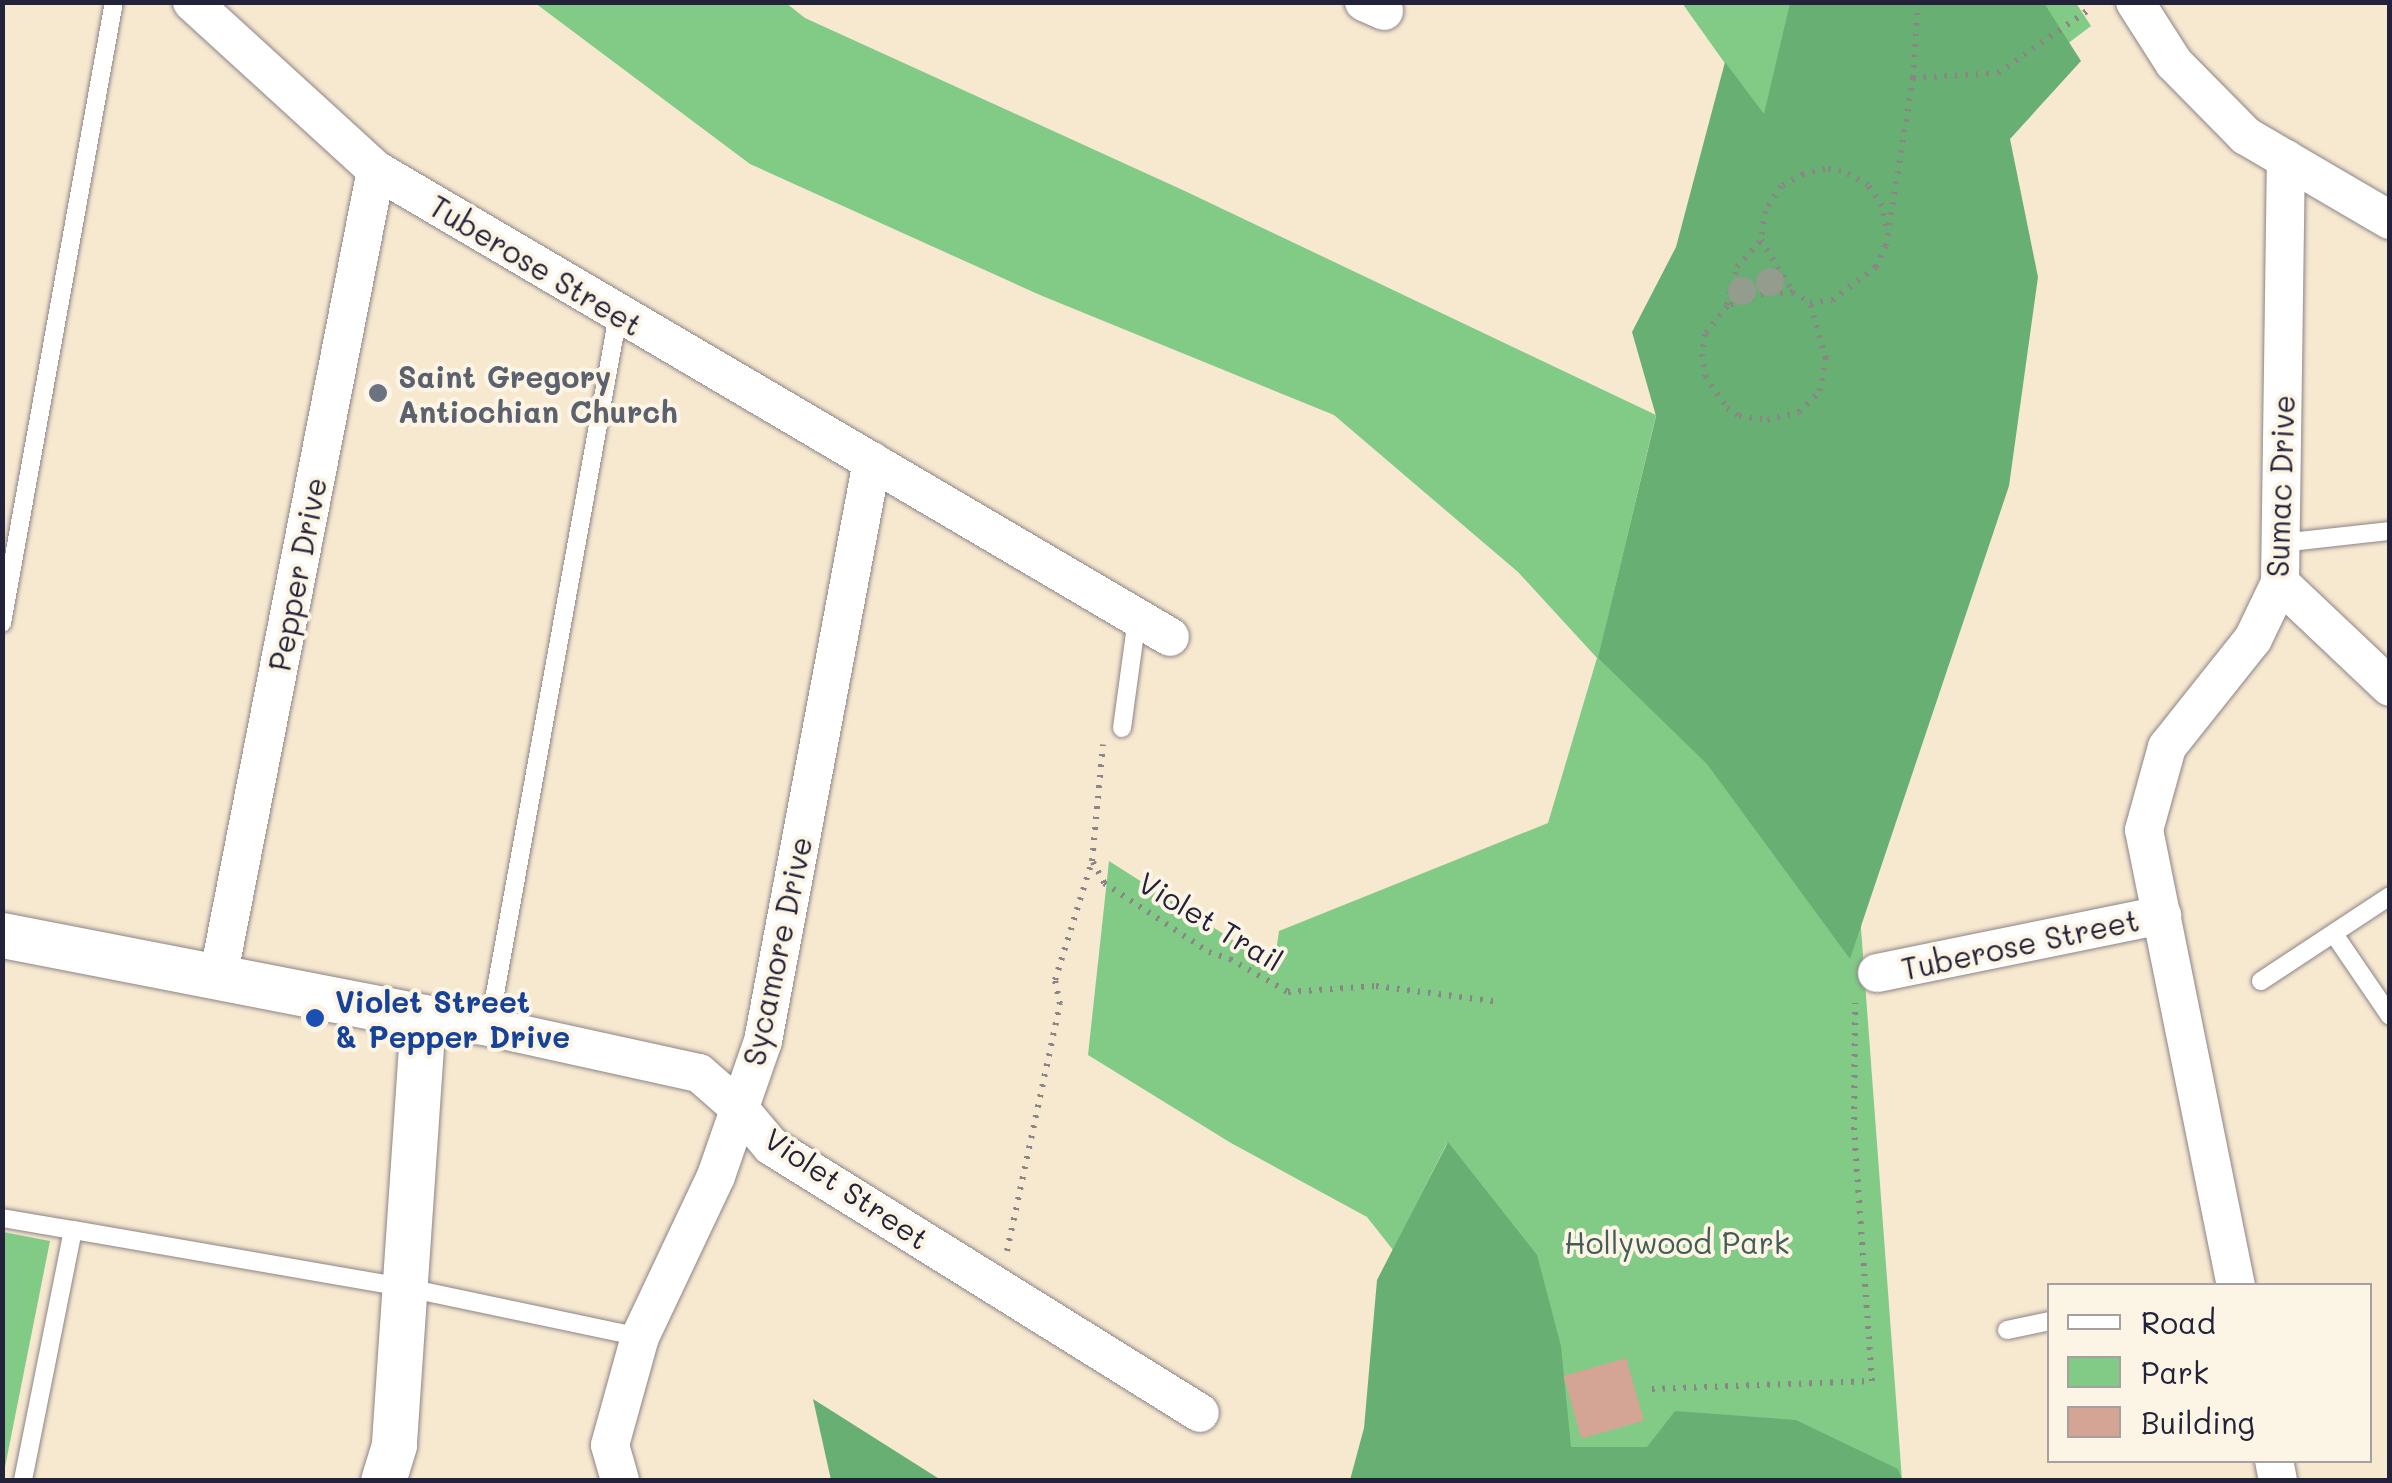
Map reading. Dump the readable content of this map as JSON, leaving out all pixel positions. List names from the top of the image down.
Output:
{
  "streets": {
    "street": [
      "Tuberose Street",
      "Sumac Drive",
      "Pepper Drive",
      "Sycamore Drive",
      "Violet Street"
    ],
    "path": ["Violet Trail"]
  },
  "crossings": [
    ["Tuberose Street", "Sumac Drive"],
    ["Tuberose Street", "Pepper Drive"],
    ["Tuberose Street", "Sycamore Drive"],
    ["Pepper Drive", "Violet Street"],
    ["Sycamore Drive", "Violet Street"]
  ],
  "parks": ["Hollywood Park"],
  "places": ["Saint Gregory Antiochian Church", "Violet Street & Pepper Drive"],
  "legend": ["Road", "Park", "Building"]
}
